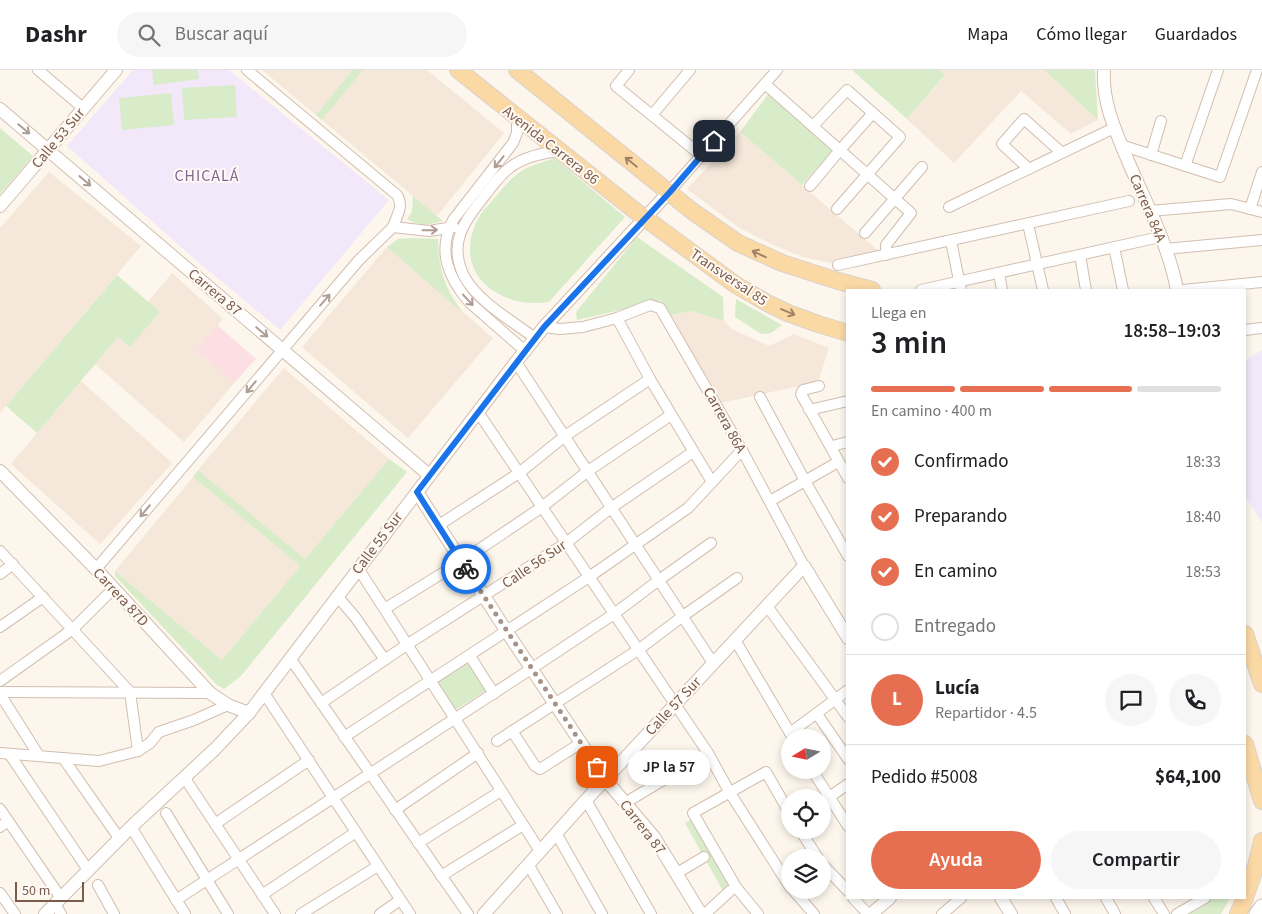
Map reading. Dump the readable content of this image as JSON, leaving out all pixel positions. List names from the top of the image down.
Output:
{
  "streets": {
    "main road": ["Avenida Carrera 86", "Transversal 85"],
    "street": [
      "Calle 53 Sur",
      "Carrera 84A",
      "Carrera 87",
      "Carrera 86A",
      "Calle 55 Sur",
      "Calle 56 Sur",
      "Carrera 87D",
      "Calle 57 Sur"
    ]
  },
  "crossings": [
    ["Calle 53 Sur", "Carrera 87"],
    ["Avenida Carrera 86", "Transversal 85"],
    ["Avenida Carrera 86", "Calle 55 Sur"],
    ["Transversal 85", "Calle 55 Sur"],
    ["Carrera 87", "Calle 55 Sur"],
    ["Carrera 87", "Calle 56 Sur"],
    ["Carrera 87", "Calle 57 Sur"],
    ["Carrera 86A", "Calle 55 Sur"],
    ["Carrera 86A", "Calle 57 Sur"],
    ["Calle 55 Sur", "Carrera 87D"]
  ],
  "districts": ["CHICALÁ"],
  "places": ["JP la 57"],
  "scale_bar": "50 m",
  "north": "left",
  "page": {
    "header": "Dashr",
    "search": "Buscar aquí",
    "nav": ["Mapa", "Cómo llegar", "Guardados"],
    "heading": ["3 min", "Llega en", "18:58–19:03"],
    "panel": [
      "Lucía",
      "Repartidor · 4.5",
      "Pedido #5008",
      "$64,100"
    ],
    "bar": "En camino · 400 m",
    "list": [
      ["Confirmado", "18:33"],
      ["Preparando", "18:40"],
      ["En camino", "18:53"],
      "Entregado"
    ],
    "round": "L",
    "bubble": "JP la 57",
    "buttons": ["Ayuda", "Compartir"],
    "scale": "50 m"
  }
}
